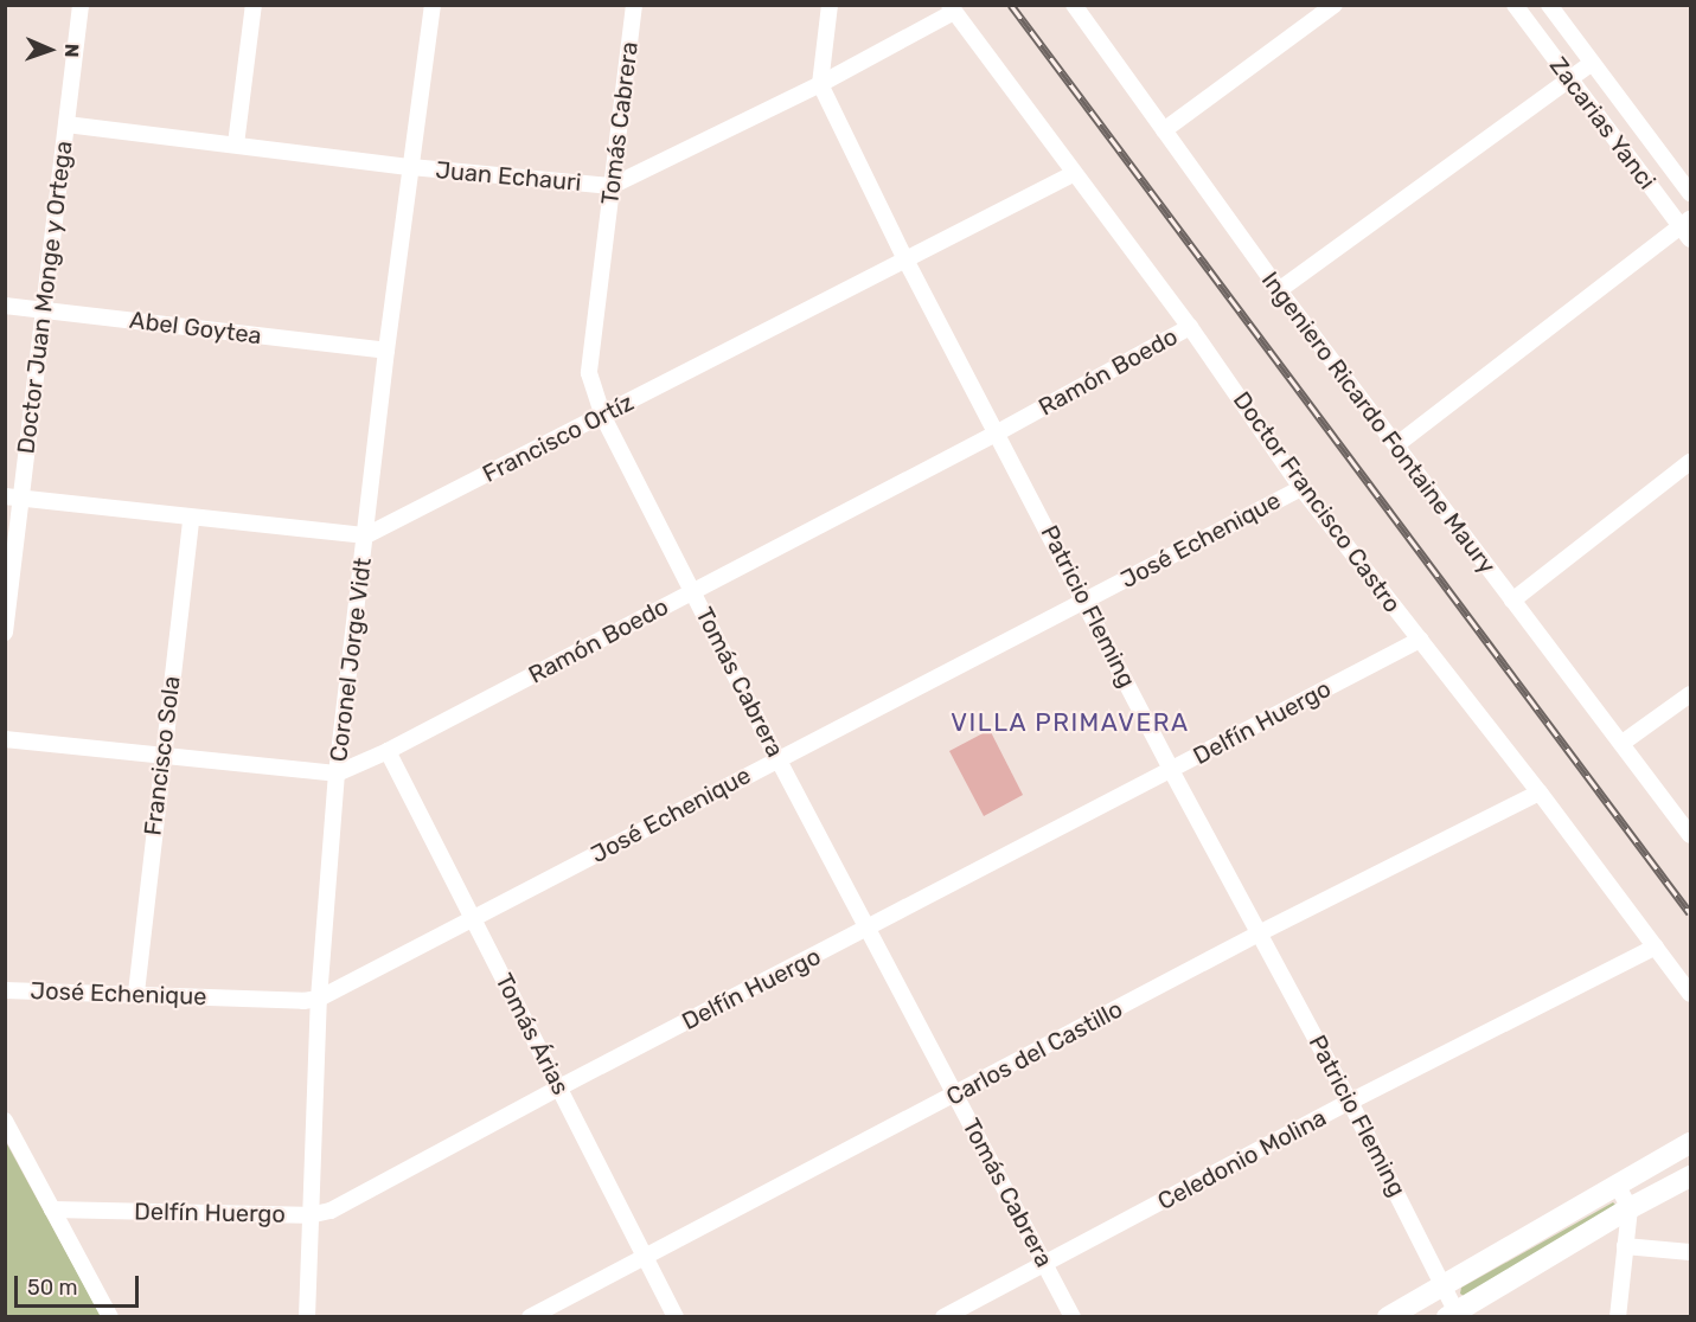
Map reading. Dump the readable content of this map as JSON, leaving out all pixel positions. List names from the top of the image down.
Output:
{
  "streets": {
    "street": [
      "Tomás Cabrera",
      "Zacarias Yanci",
      "Juan Echauri",
      "Doctor Juan Monge y Ortega",
      "Abel Goytea",
      "Ramón Boedo",
      "Ingeniero Ricardo Fontaine Maury",
      "Francisco Ortíz",
      "Doctor Francisco Castro",
      "José Echenique",
      "Patricio Fleming",
      "Coronel Jorge Vidt",
      "Delfín Huergo",
      "Francisco Sola",
      "Tomás Árias",
      "Carlos del Castillo",
      "Celedonio Molina"
    ]
  },
  "crossings": [
    ["Tomás Cabrera", "Juan Echauri"],
    ["Tomás Cabrera", "Ramón Boedo"],
    ["Tomás Cabrera", "Francisco Ortíz"],
    ["Tomás Cabrera", "José Echenique"],
    ["Tomás Cabrera", "Delfín Huergo"],
    ["Tomás Cabrera", "Carlos del Castillo"],
    ["Tomás Cabrera", "Celedonio Molina"],
    ["Juan Echauri", "Doctor Juan Monge y Ortega"],
    ["Juan Echauri", "Doctor Francisco Castro"],
    ["Juan Echauri", "Patricio Fleming"],
    ["Juan Echauri", "Coronel Jorge Vidt"],
    ["Doctor Juan Monge y Ortega", "Abel Goytea"],
    ["Abel Goytea", "Coronel Jorge Vidt"],
    ["Ramón Boedo", "Doctor Francisco Castro"],
    ["Ramón Boedo", "Patricio Fleming"],
    ["Ramón Boedo", "Coronel Jorge Vidt"],
    ["Ramón Boedo", "Francisco Sola"],
    ["Ramón Boedo", "Tomás Árias"],
    ["Francisco Ortíz", "Doctor Francisco Castro"],
    ["Francisco Ortíz", "Patricio Fleming"],
    ["Francisco Ortíz", "Coronel Jorge Vidt"],
    ["Doctor Francisco Castro", "José Echenique"],
    ["Doctor Francisco Castro", "Delfín Huergo"],
    ["Doctor Francisco Castro", "Carlos del Castillo"],
    ["Doctor Francisco Castro", "Celedonio Molina"],
    ["José Echenique", "Patricio Fleming"],
    ["José Echenique", "Coronel Jorge Vidt"],
    ["José Echenique", "Francisco Sola"],
    ["José Echenique", "Tomás Árias"],
    ["Patricio Fleming", "Delfín Huergo"],
    ["Patricio Fleming", "Carlos del Castillo"],
    ["Patricio Fleming", "Celedonio Molina"],
    ["Coronel Jorge Vidt", "Delfín Huergo"],
    ["Delfín Huergo", "Tomás Árias"],
    ["Tomás Árias", "Carlos del Castillo"]
  ],
  "districts": ["VILLA PRIMAVERA"],
  "scale_bar": "50 m",
  "north": "right"
}
